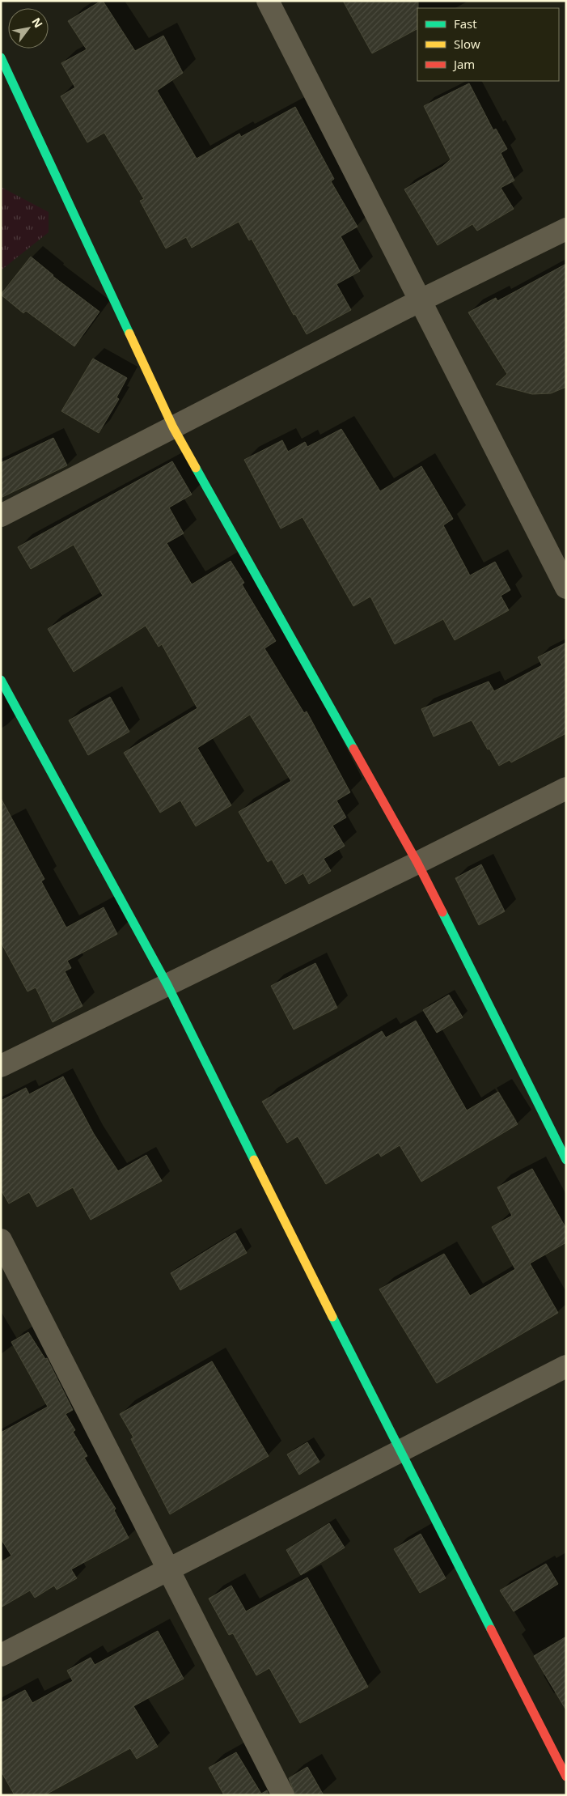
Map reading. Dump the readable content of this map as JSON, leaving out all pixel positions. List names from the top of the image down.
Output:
{
  "legend": ["Fast", "Slow", "Jam"],
  "north": "top right"
}
